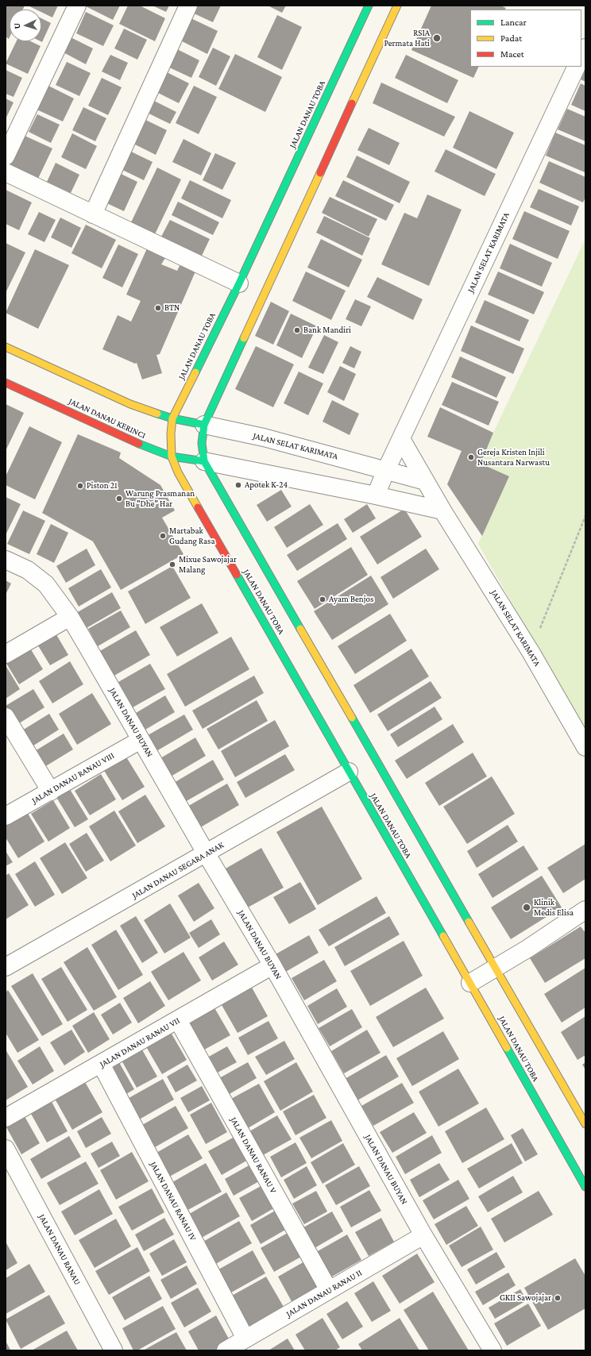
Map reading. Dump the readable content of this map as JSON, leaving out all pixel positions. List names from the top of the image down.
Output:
{
  "streets": {
    "main road": ["JALAN DANAU TOBA", "JALAN DANAU KERINCI"],
    "street": [
      "JALAN SELAT KARIMATA",
      "JALAN DANAU BUYAN",
      "JALAN DANAU RANAU VIII",
      "JALAN DANAU SEGARA ANAK",
      "JALAN DANAU RANAU VII",
      "JALAN DANAU RANAU V",
      "JALAN DANAU RANAU IV",
      "JALAN DANAU RANAU",
      "JALAN DANAU RANAU II"
    ]
  },
  "crossings": [
    ["JALAN DANAU TOBA", "JALAN SELAT KARIMATA"],
    ["JALAN DANAU TOBA", "JALAN DANAU KERINCI"],
    ["JALAN DANAU TOBA", "JALAN DANAU SEGARA ANAK"],
    ["JALAN DANAU BUYAN", "JALAN DANAU RANAU VIII"],
    ["JALAN DANAU BUYAN", "JALAN DANAU SEGARA ANAK"],
    ["JALAN DANAU BUYAN", "JALAN DANAU RANAU VII"],
    ["JALAN DANAU BUYAN", "JALAN DANAU RANAU II"],
    ["JALAN DANAU RANAU VII", "JALAN DANAU RANAU V"],
    ["JALAN DANAU RANAU VII", "JALAN DANAU RANAU IV"],
    ["JALAN DANAU RANAU V", "JALAN DANAU RANAU II"],
    ["JALAN DANAU RANAU IV", "JALAN DANAU RANAU II"]
  ],
  "places": [
    "RSIA Permata Hati",
    "BTN",
    "Bank Mandiri",
    "Gereja Kristen Injili Nusantara Narwastu",
    "Apotek K-24",
    "Piston 21",
    "Warung Prasmanan Bu \"Dhe\" Har",
    "Martabak Gudang Rasa",
    "Mixue Sawojajar Malang",
    "Ayam Benjos",
    "Klinik Medis Elisa",
    "GKII Sawojajar"
  ],
  "legend": ["Lancar", "Padat", "Macet"],
  "north": "left"
}
